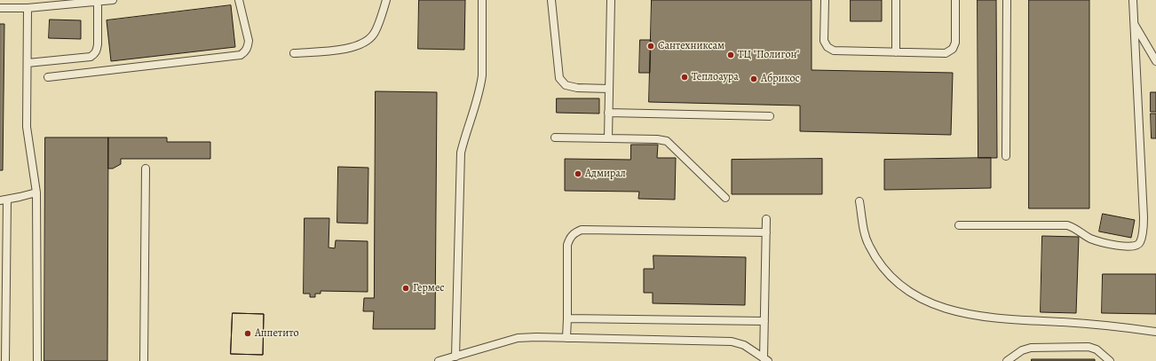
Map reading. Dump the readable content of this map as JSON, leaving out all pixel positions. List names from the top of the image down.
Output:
{
  "places": [
    "Сантехниксам",
    "ТЦ \"Полигон\"",
    "Теплоаура",
    "Абрикос",
    "Адмирал",
    "Гермес",
    "Аппетито"
  ]
}
